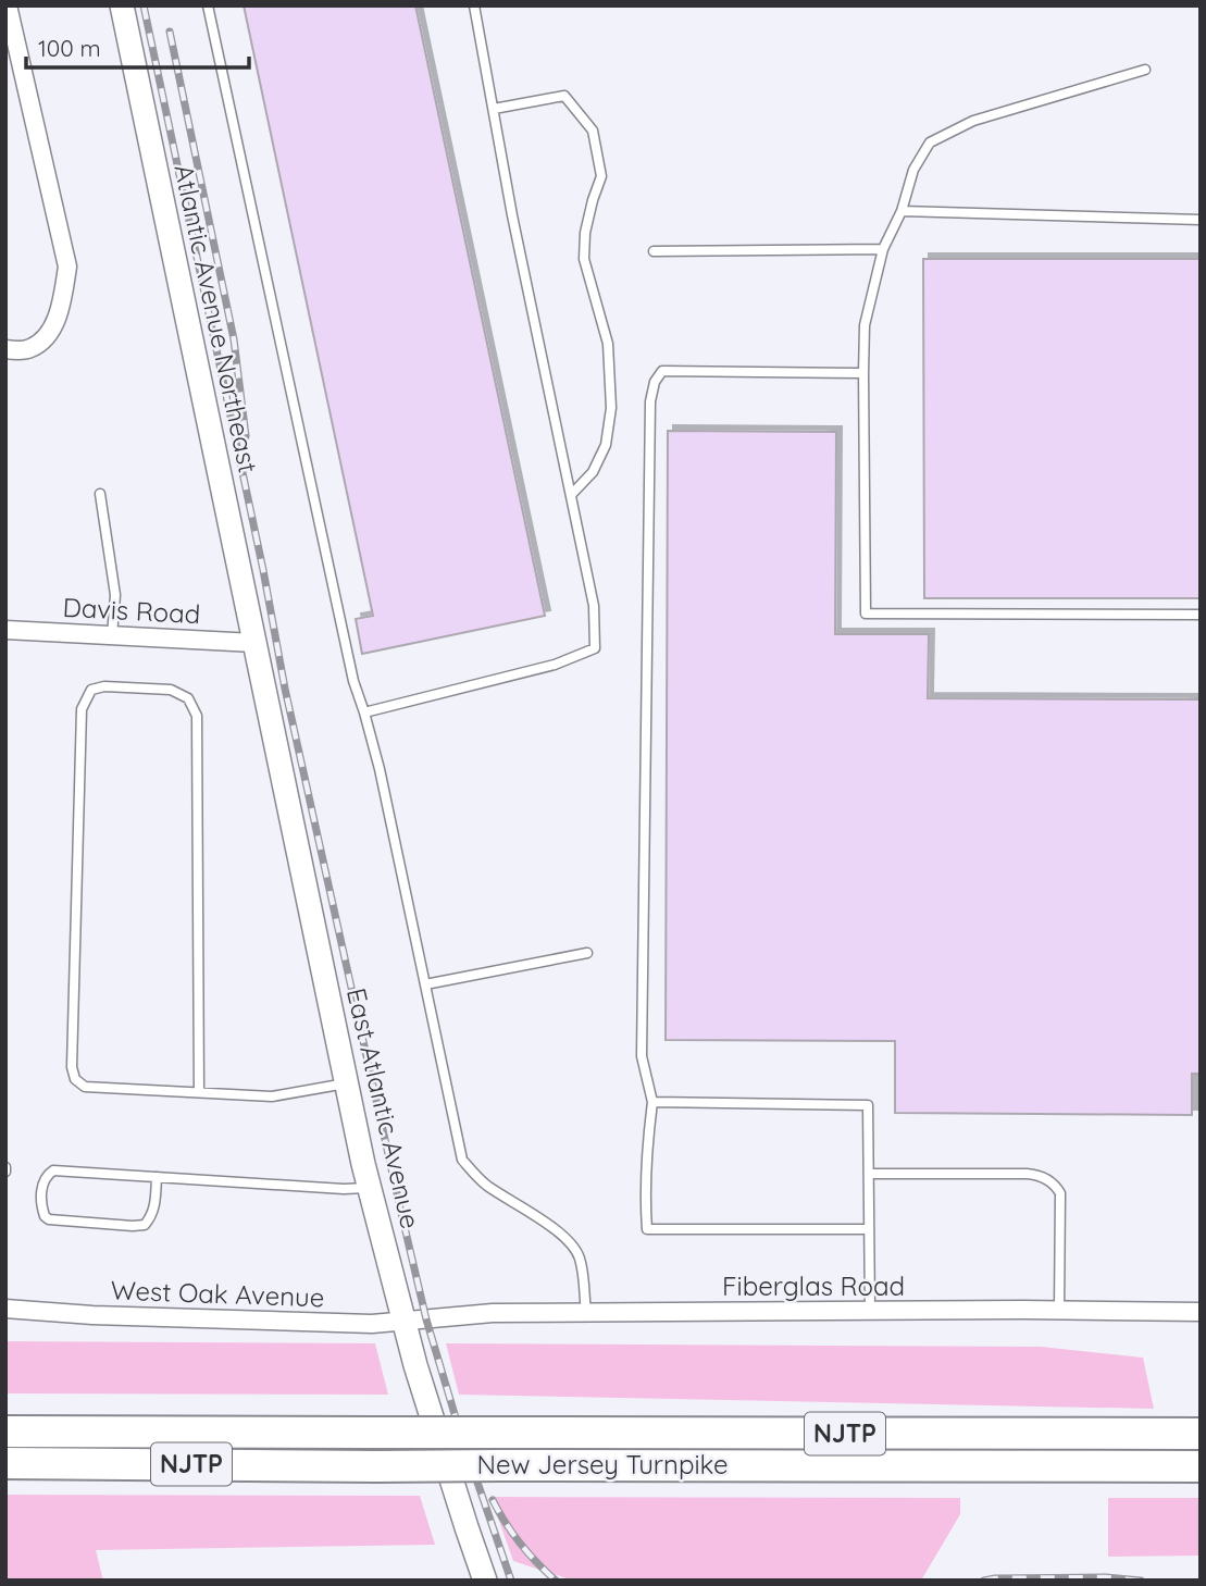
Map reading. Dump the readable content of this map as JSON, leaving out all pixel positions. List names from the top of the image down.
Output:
{
  "streets": {
    "highway": ["NJTP", "New Jersey Turnpike"],
    "street": [
      "Atlantic Avenue Northeast",
      "Davis Road",
      "East Atlantic Avenue",
      "Fiberglas Road",
      "West Oak Avenue"
    ]
  },
  "crossings": [
    ["Atlantic Avenue Northeast", "Davis Road"],
    ["Atlantic Avenue Northeast", "East Atlantic Avenue"],
    ["Davis Road", "East Atlantic Avenue"],
    ["East Atlantic Avenue", "Fiberglas Road"],
    ["East Atlantic Avenue", "West Oak Avenue"],
    ["Fiberglas Road", "West Oak Avenue"]
  ],
  "scale_bar": "100 m"
}
